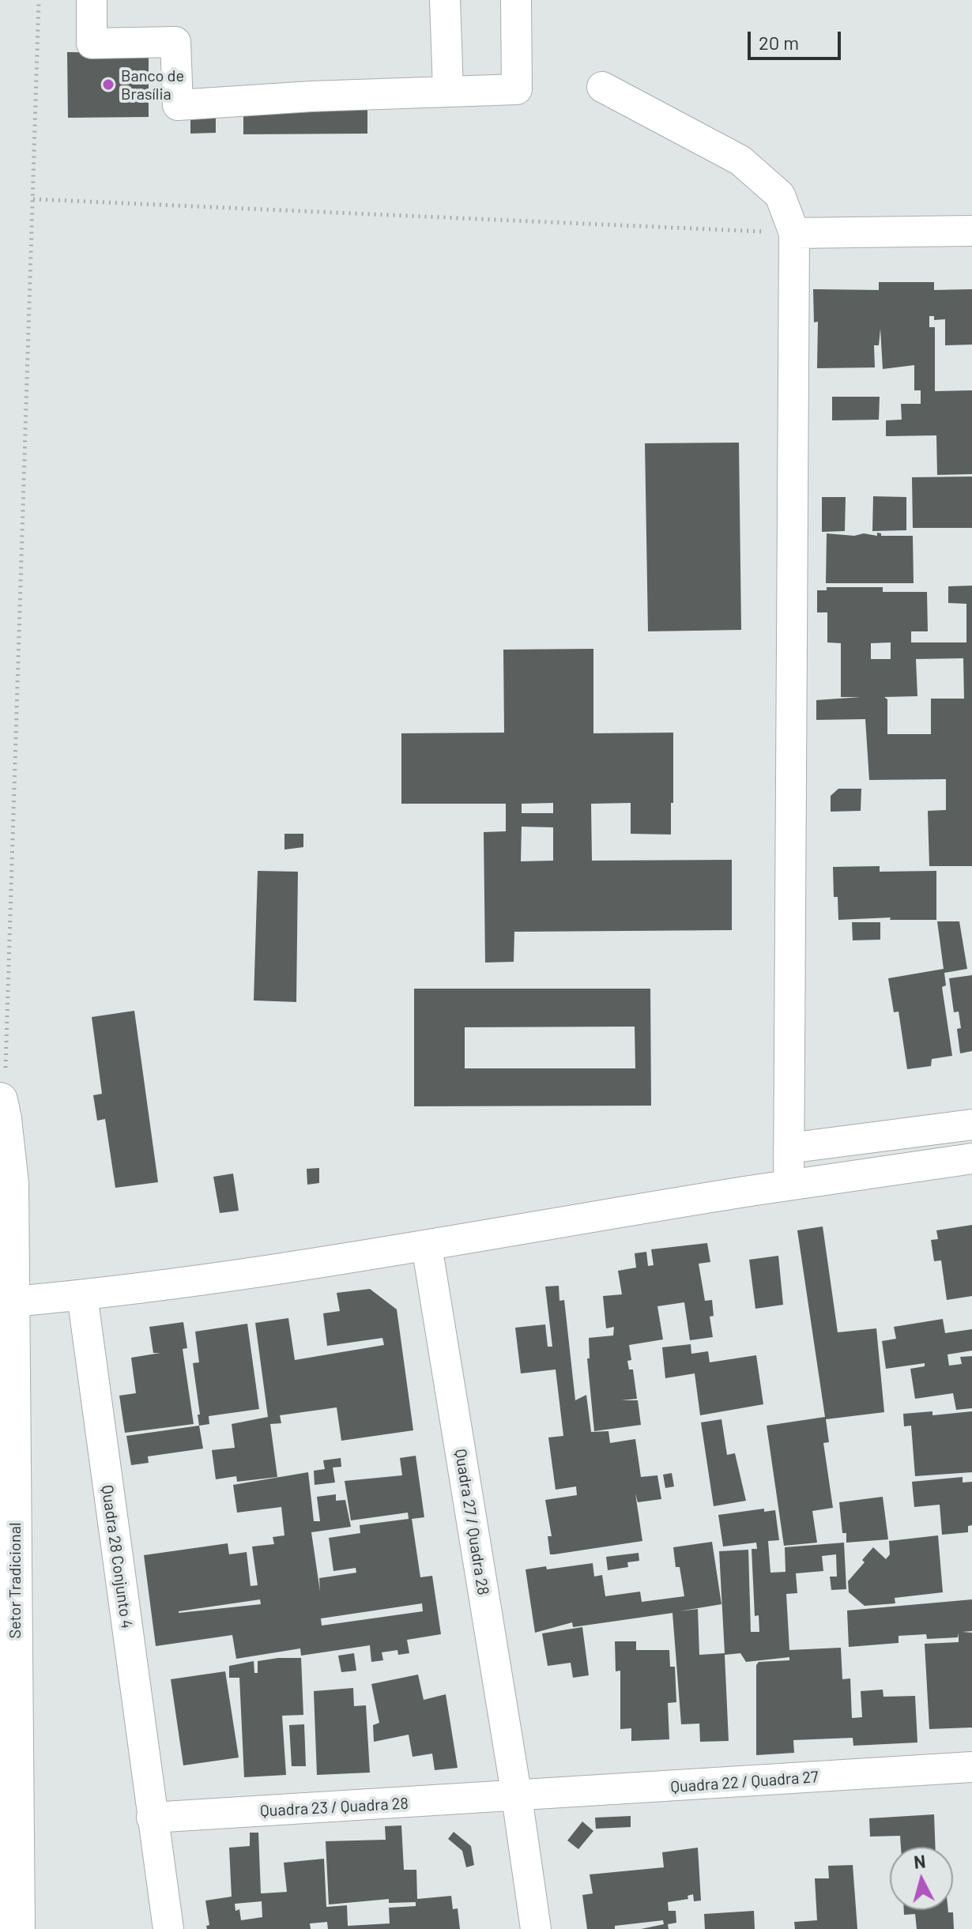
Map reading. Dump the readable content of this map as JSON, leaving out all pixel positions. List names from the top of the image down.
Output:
{
  "streets": {
    "main road": ["Setor Tradicional"],
    "street": [
      "Quadra 27 / Quadra 28",
      "Quadra 28 Conjunto 4",
      "Quadra 22 / Quadra 27",
      "Quadra 23 / Quadra 28"
    ]
  },
  "crossings": [
    ["Quadra 27 / Quadra 28", "Quadra 22 / Quadra 27"],
    ["Quadra 27 / Quadra 28", "Quadra 23 / Quadra 28"],
    ["Quadra 28 Conjunto 4", "Quadra 23 / Quadra 28"],
    ["Quadra 22 / Quadra 27", "Quadra 23 / Quadra 28"]
  ],
  "places": ["Banco de Brasília"],
  "scale_bar": "20 m",
  "north": "top"
}
